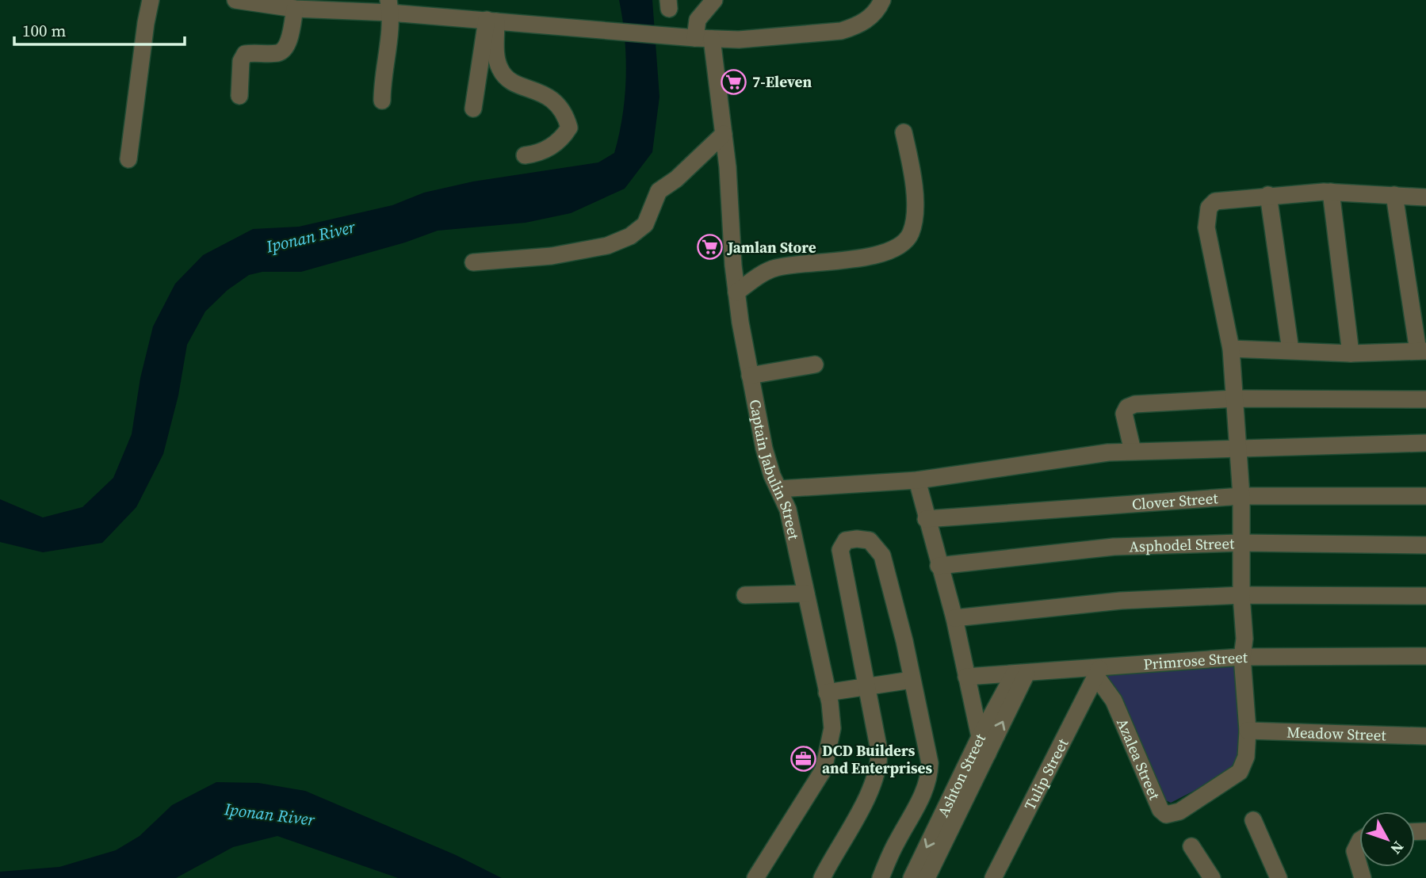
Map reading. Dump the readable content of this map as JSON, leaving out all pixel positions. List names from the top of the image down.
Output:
{
  "streets": {
    "street": [
      "Captain Jabulin Street",
      "Clover Street",
      "Asphodel Street",
      "Primrose Street",
      "Meadow Street",
      "Azalea Street",
      "Tulip Street",
      "Ashton Street"
    ]
  },
  "crossings": [
    ["Primrose Street", "Azalea Street"],
    ["Primrose Street", "Tulip Street"],
    ["Primrose Street", "Ashton Street"],
    ["Meadow Street", "Azalea Street"],
    ["Azalea Street", "Tulip Street"]
  ],
  "water": ["Iponan River"],
  "places": {
    "supermarket": ["7-Eleven", "Jamlan Store"],
    "office": ["DCD Builders and Enterprises"]
  },
  "scale_bar": "100 m",
  "north": "bottom right"
}
